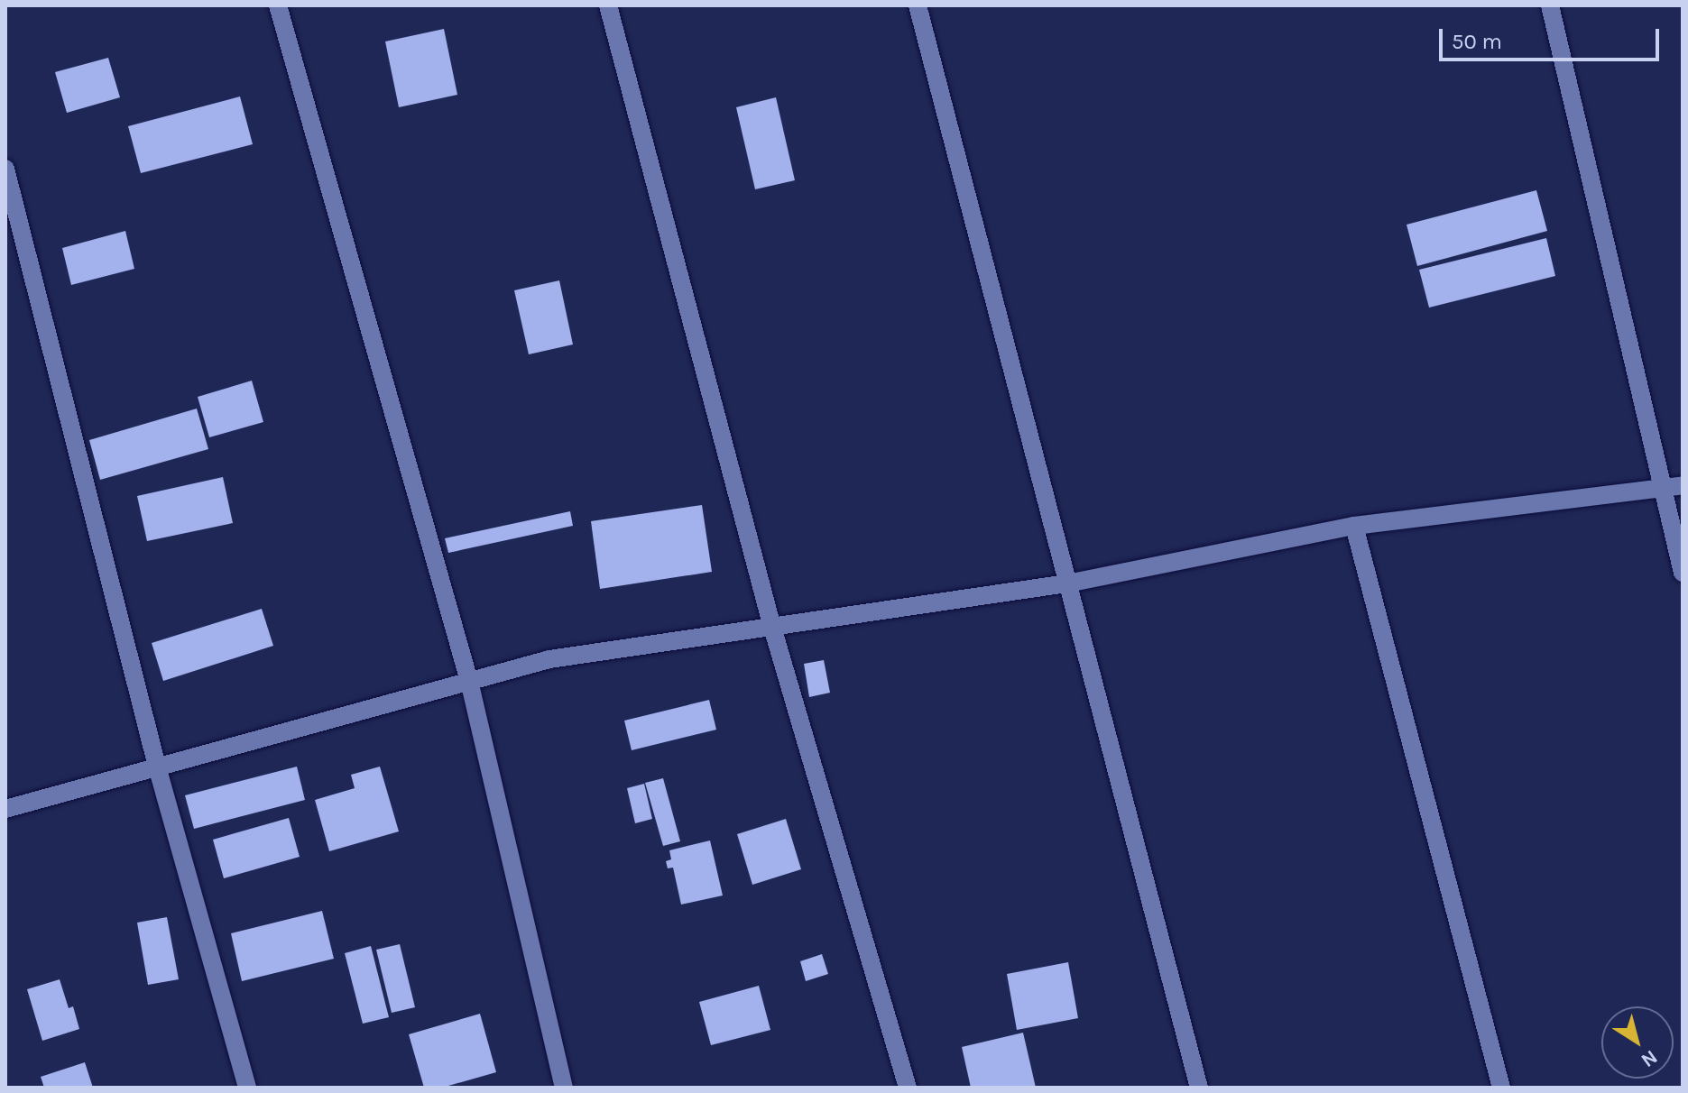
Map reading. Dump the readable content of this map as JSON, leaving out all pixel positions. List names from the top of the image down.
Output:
{
  "scale_bar": "50 m",
  "north": "bottom right"
}
